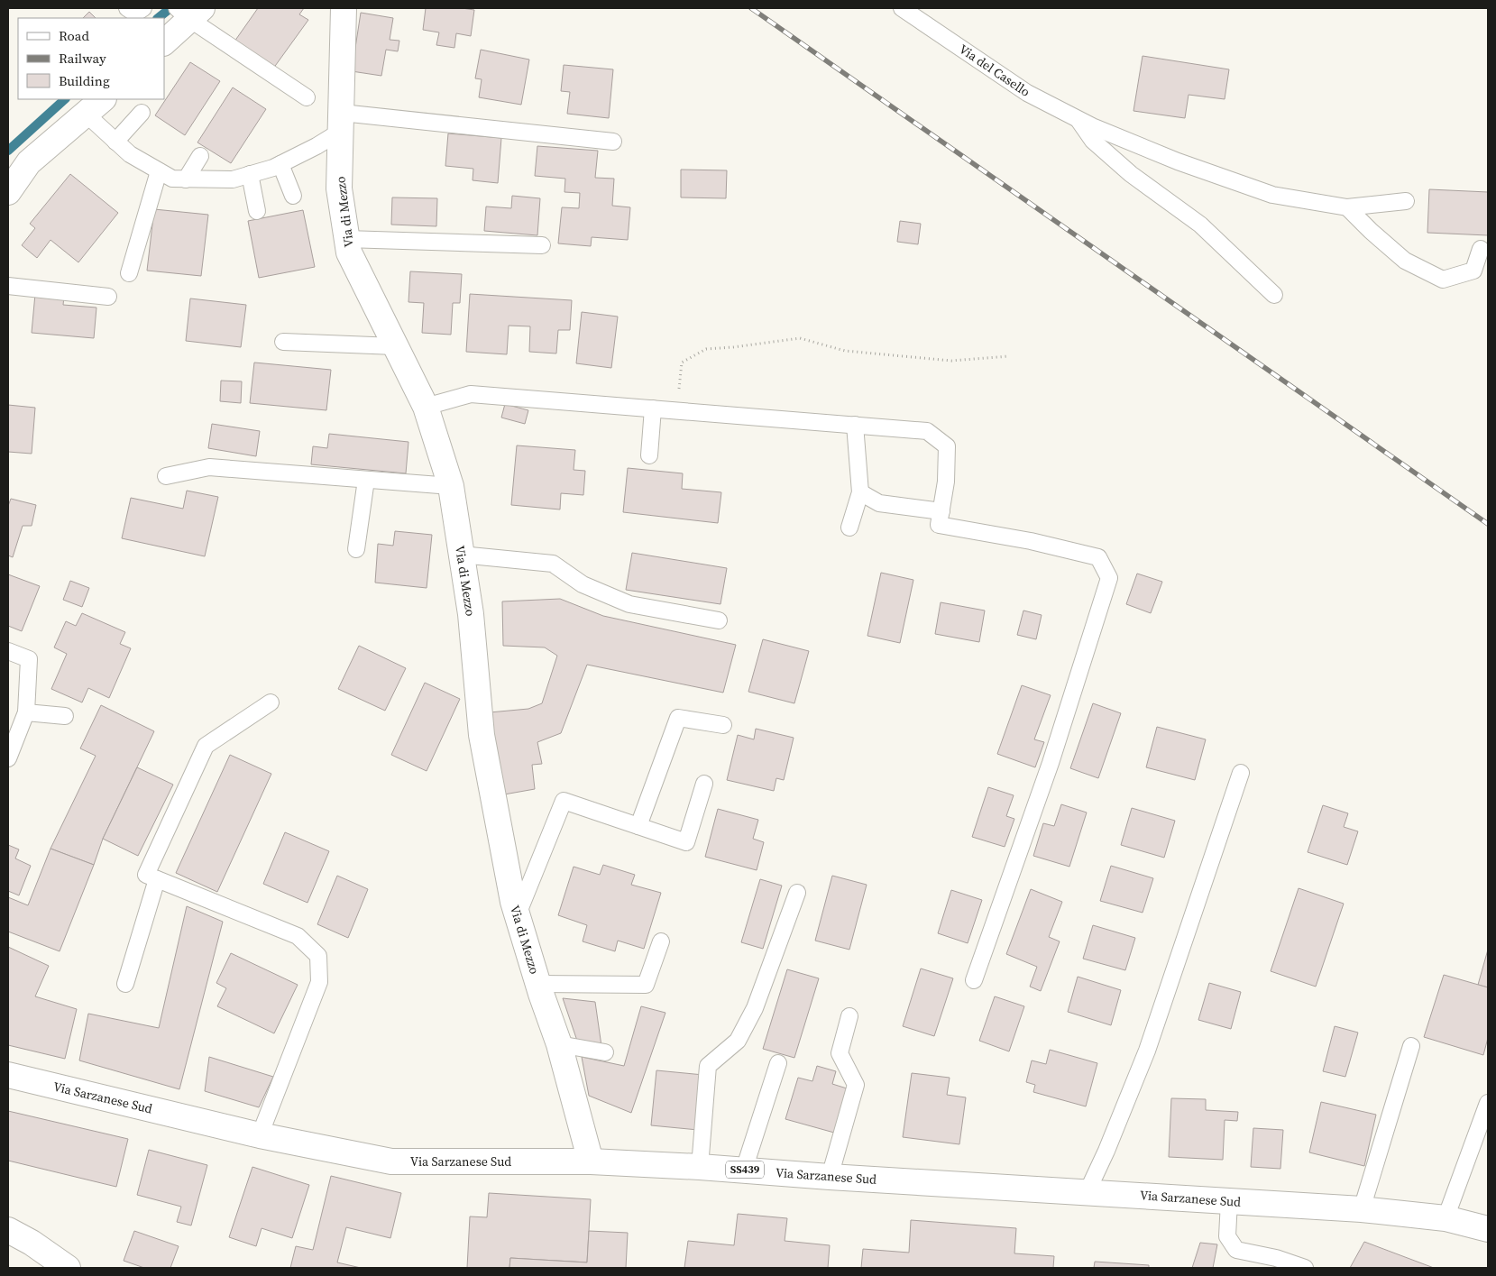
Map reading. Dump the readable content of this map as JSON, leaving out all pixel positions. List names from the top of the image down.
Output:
{
  "streets": {
    "main road": ["Via di Mezzo", "Via Sarzanese Sud", "SS439"],
    "lane": ["Via del Casello"]
  },
  "crossings": [
    ["Via di Mezzo", "Via Sarzanese Sud"]
  ],
  "legend": ["Road", "Railway", "Building"]
}
